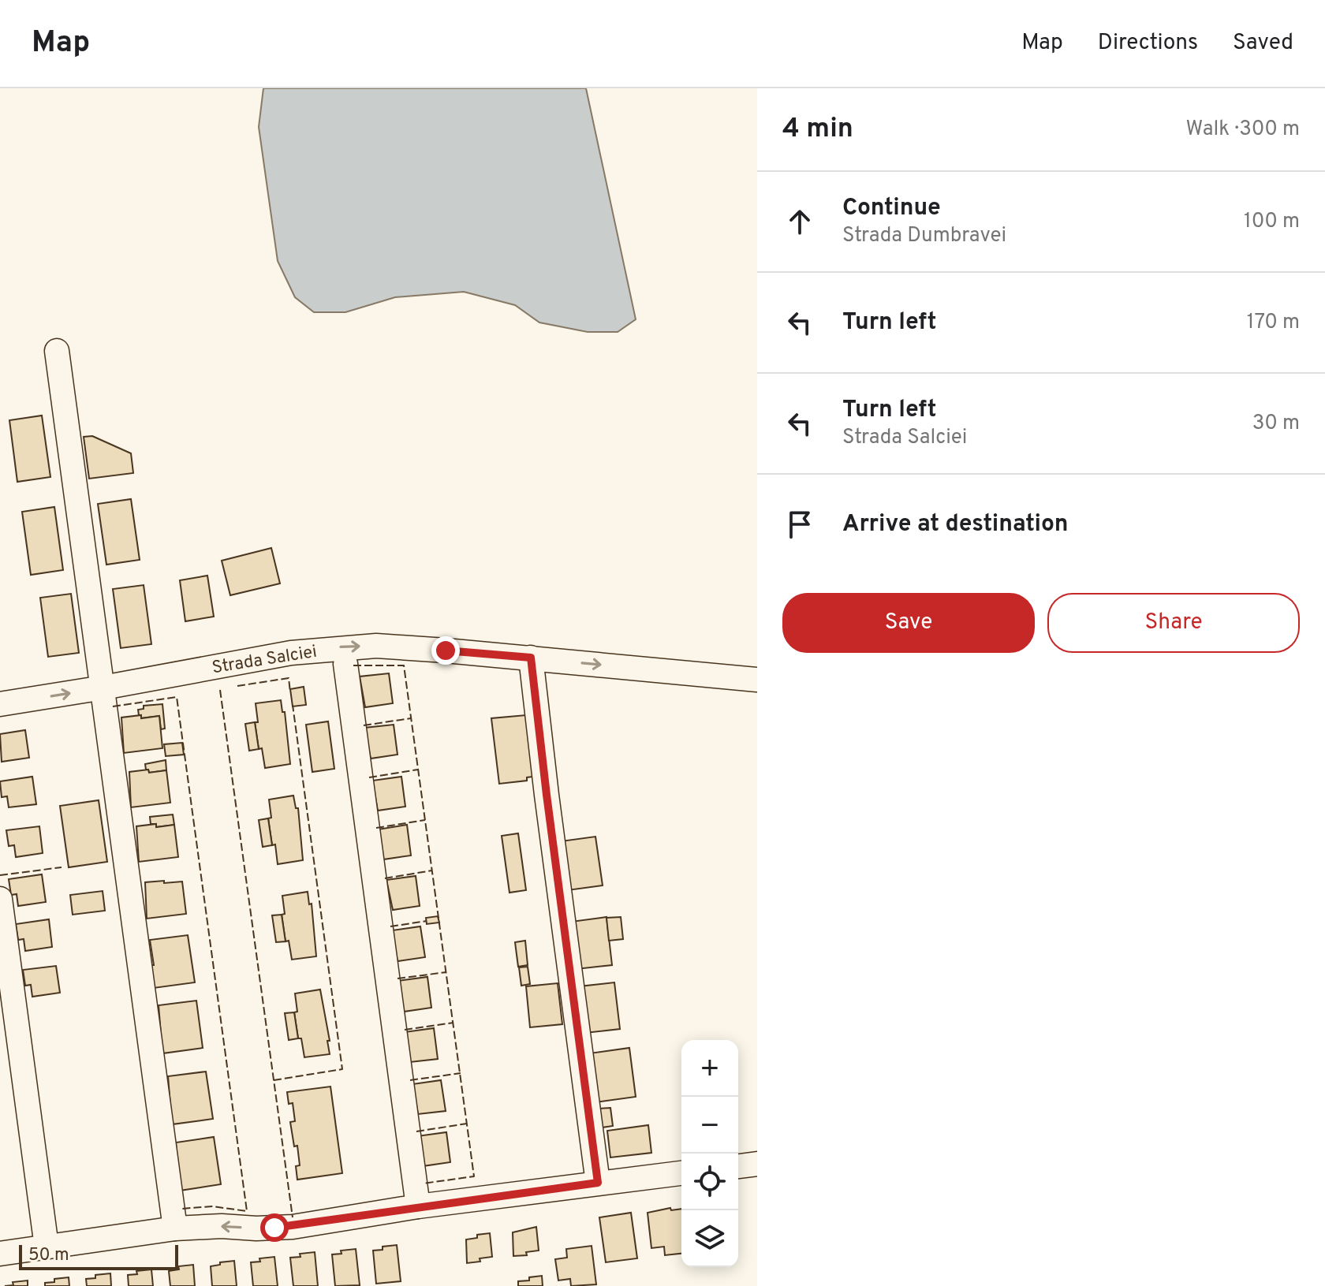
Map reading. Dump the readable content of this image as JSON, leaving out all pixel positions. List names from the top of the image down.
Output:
{
  "streets": {
    "street": ["Strada Salciei"]
  },
  "one_way": ["Strada Salciei"],
  "scale_bar": "50 m",
  "page": {
    "header": "Map",
    "nav": ["Map", "Directions", "Saved"],
    "heading": ["4 min", "Walk · 300 m"],
    "list": [
      ["Continue", "Strada Dumbravei", "100 m"],
      ["Turn left", "170 m"],
      ["Turn left", "Strada Salciei", "30 m"],
      "Arrive at destination"
    ],
    "buttons": ["Save", "Share"],
    "map_buttons": ["+", "−"],
    "scale": "50 m"
  }
}
